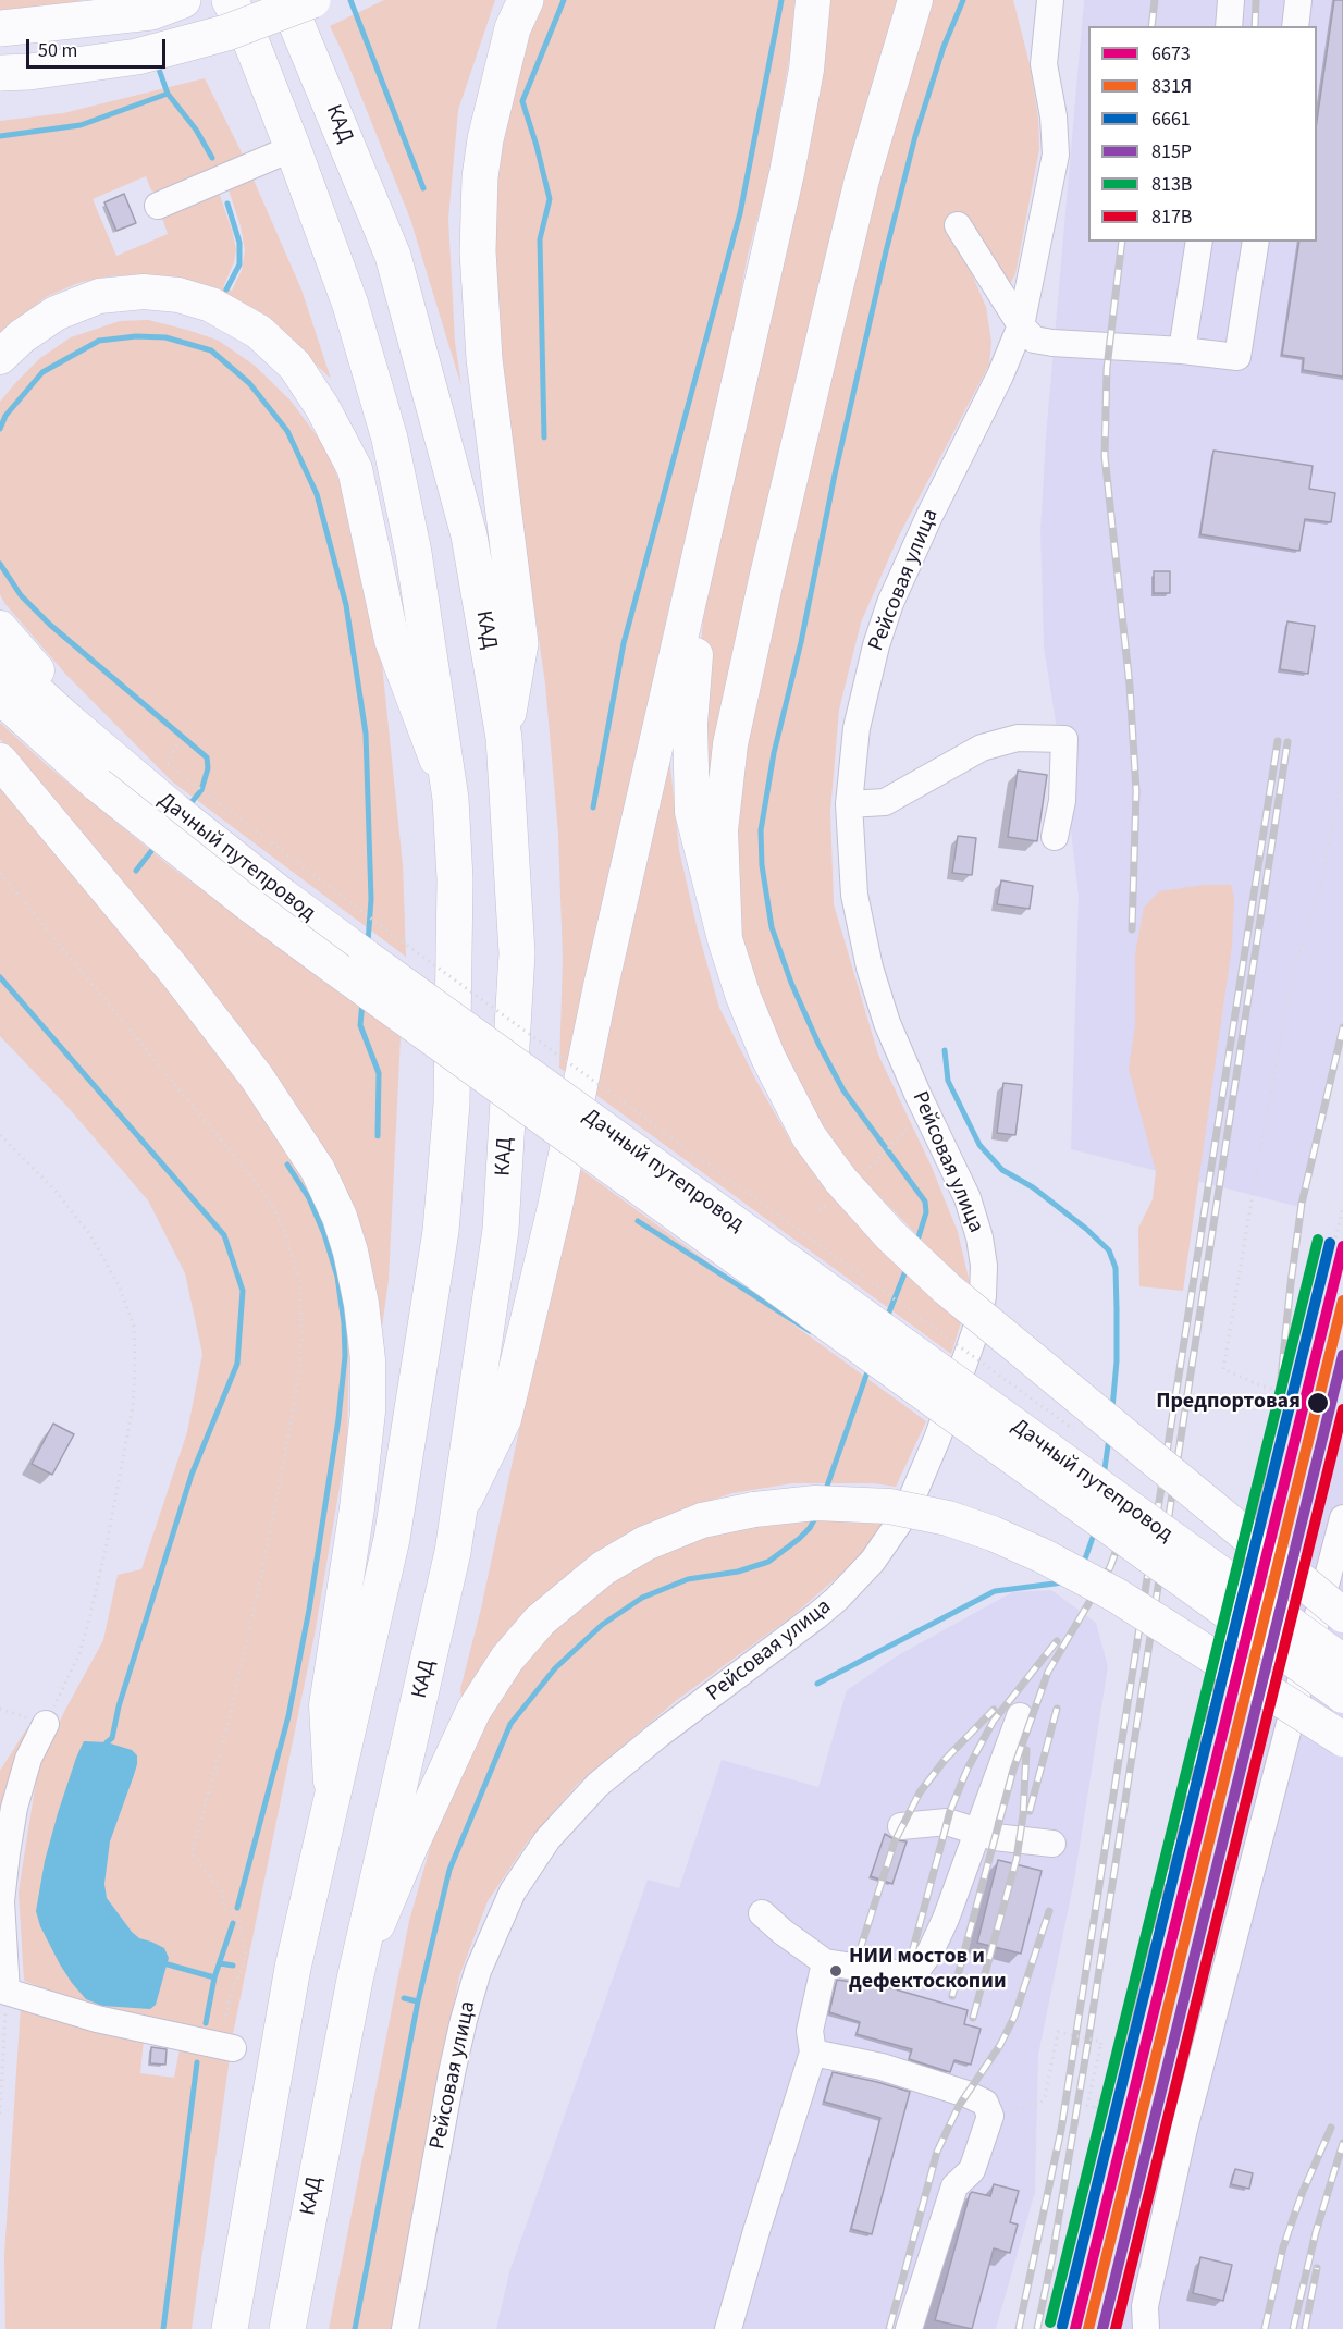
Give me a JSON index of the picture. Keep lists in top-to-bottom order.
{
  "streets": {
    "highway": ["КАД"],
    "main road": ["Дачный путепровод"],
    "street": ["Рейсовая улица"]
  },
  "places": ["Предпортовая", "НИИ мостов и дефектоскопии"],
  "lines": [
    "transit line 813В",
    "transit line 6661",
    "transit line 6673",
    "transit line 831Я",
    "transit line 815Р",
    "transit line 817В"
  ],
  "legend": [
    "6673",
    "831Я",
    "6661",
    "815Р",
    "813В",
    "817В"
  ],
  "scale_bar": "50 m"
}
